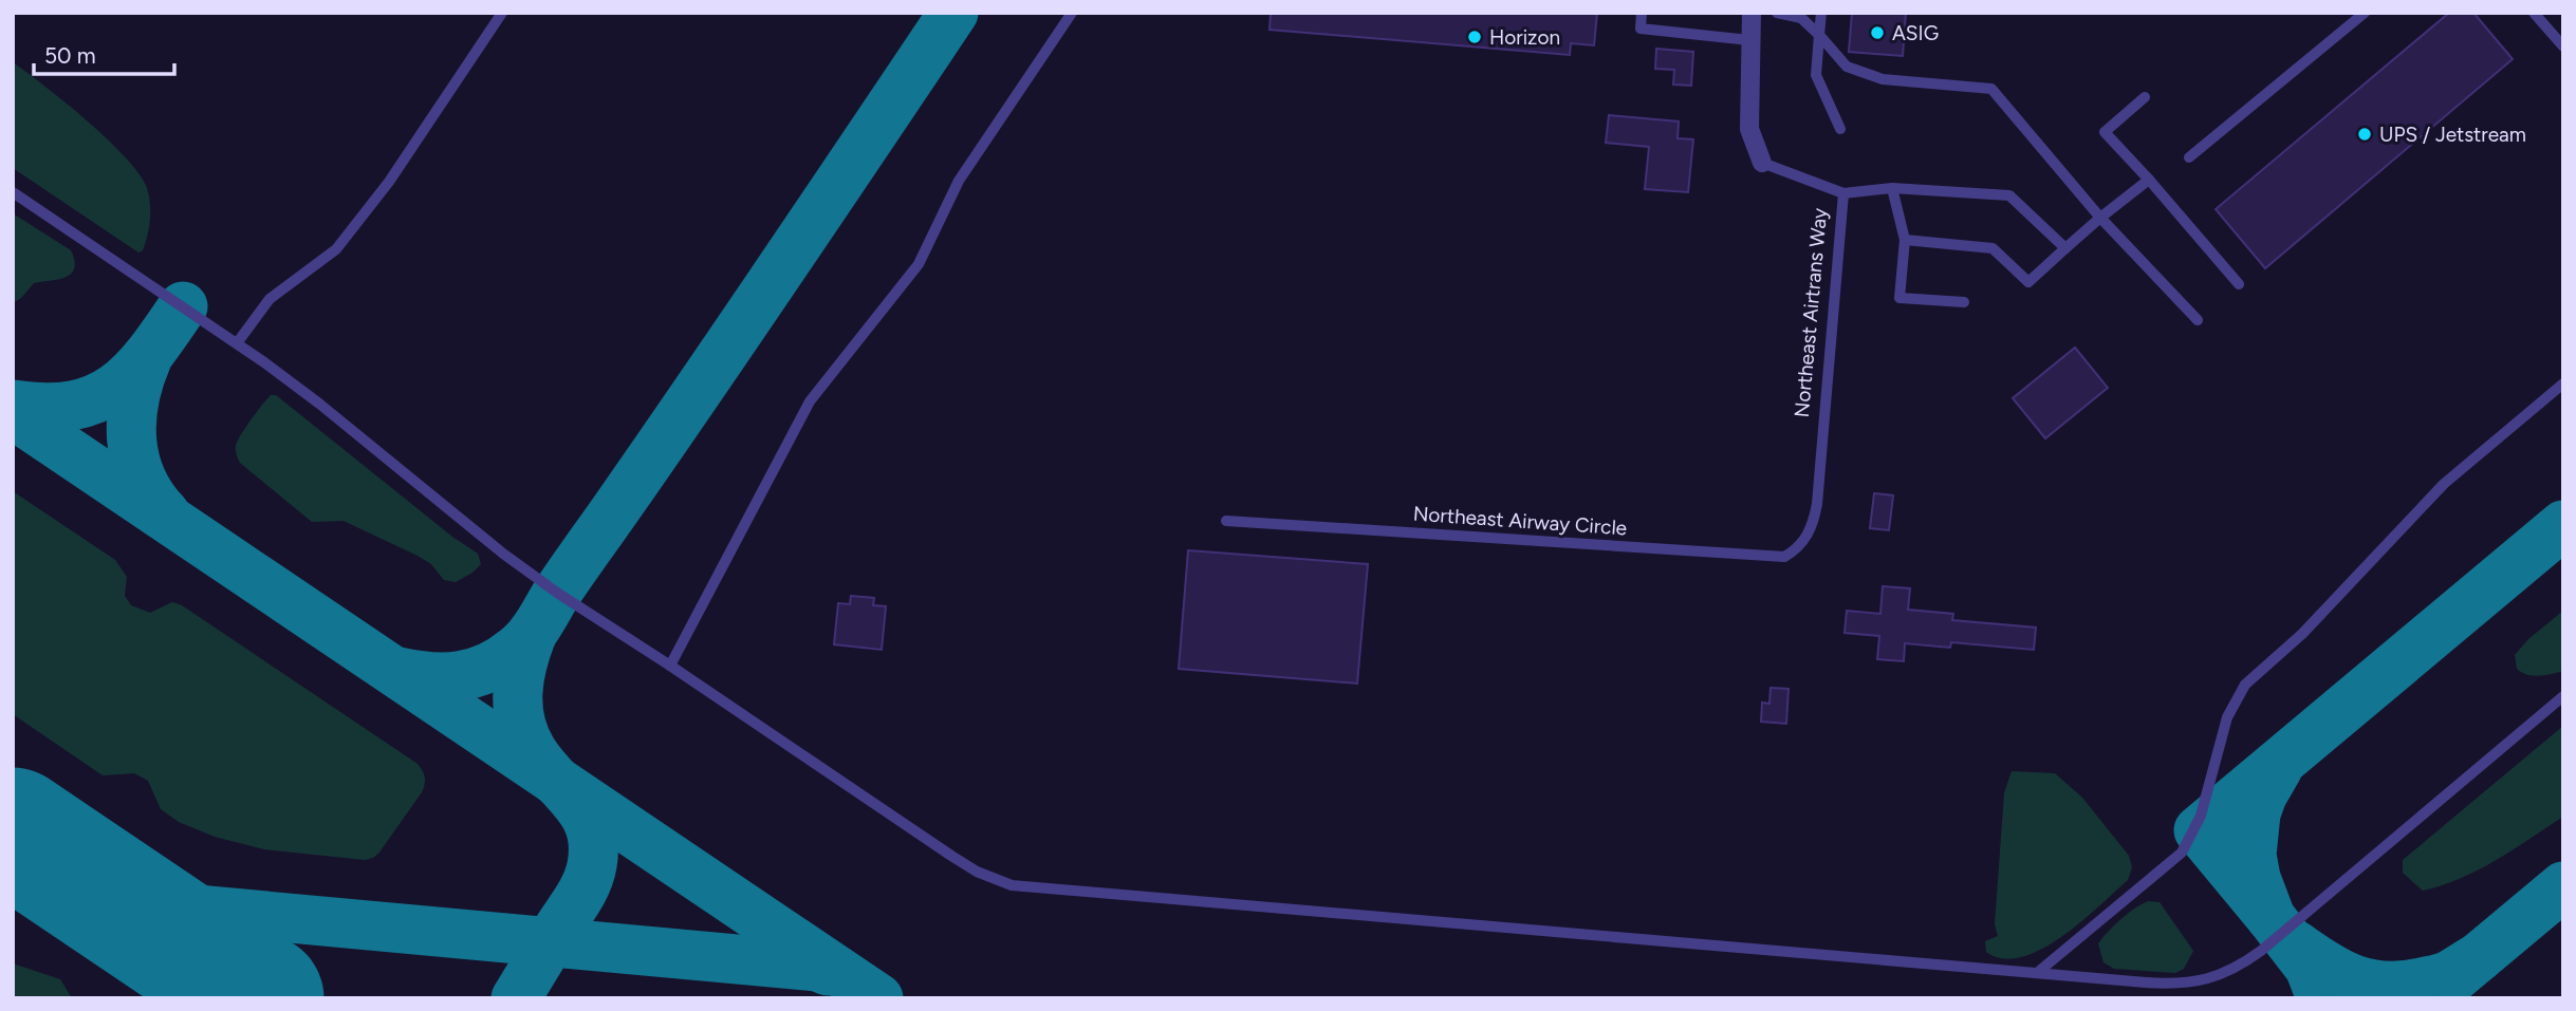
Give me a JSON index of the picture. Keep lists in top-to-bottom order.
{
  "streets": {
    "street": ["Northeast Airtrans Way"],
    "lane": ["Northeast Airway Circle"]
  },
  "crossings": [
    ["Northeast Airtrans Way", "Northeast Airway Circle"]
  ],
  "places": ["ASIG", "Horizon", "UPS / Jetstream"],
  "scale_bar": "50 m"
}
